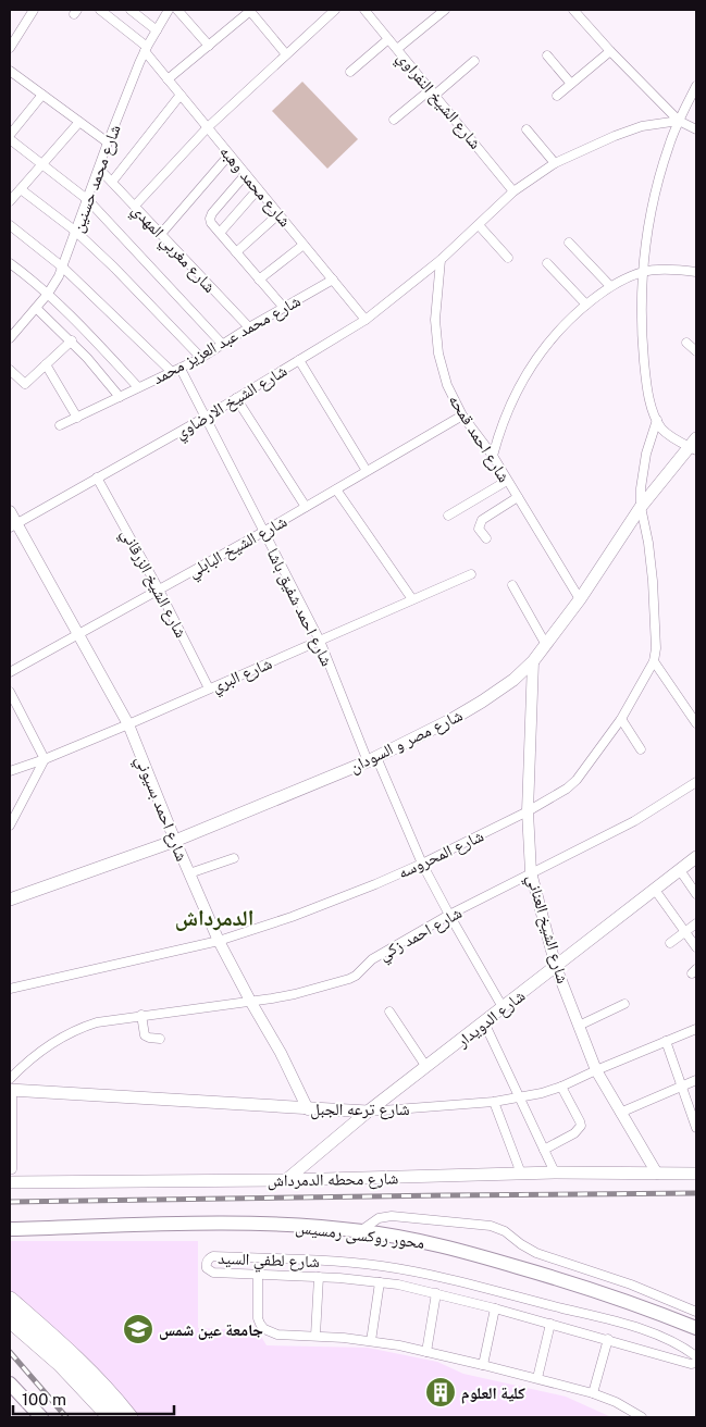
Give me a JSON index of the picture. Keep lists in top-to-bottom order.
{
  "streets": {
    "main road": [
      "شارع مصر و السودان",
      "شارع الدويدار",
      "شارع ترعه الجبل",
      "شارع محطه الدمرداش",
      "محور روكسى رمسيس"
    ],
    "street": [
      "شارع الشيخ النفراوي",
      "شارع محمد حسنين",
      "شارع محمد وهبه",
      "شارع مغربي المهدي",
      "شارع محمد عبد العزيز محمد",
      "شارع الشيخ الارضاوي",
      "شارع احمد قمحه",
      "شارع الشيخ البابلي",
      "شارع الشيخ الزرقاني",
      "شارع احمد شفيق باشا",
      "شارع البري",
      "شارع احمد بسيوني",
      "شارع المحروسه",
      "شارع الشيخ العناني",
      "شارع احمد زكي",
      "شارع لطفي السيد"
    ]
  },
  "crossings": [
    ["شارع الشيخ النفراوي", "شارع الشيخ الارضاوي"],
    ["شارع محمد حسنين", "شارع محمد وهبه"],
    ["شارع محمد حسنين", "شارع مغربي المهدي"],
    ["شارع محمد وهبه", "شارع محمد عبد العزيز محمد"],
    ["شارع محمد وهبه", "شارع الشيخ الارضاوي"],
    ["شارع مغربي المهدي", "شارع محمد عبد العزيز محمد"],
    ["شارع محمد عبد العزيز محمد", "شارع احمد شفيق باشا"],
    ["شارع الشيخ الارضاوي", "شارع احمد قمحه"],
    ["شارع الشيخ الارضاوي", "شارع الشيخ الزرقاني"],
    ["شارع الشيخ الارضاوي", "شارع احمد شفيق باشا"],
    ["شارع الشيخ الارضاوي", "شارع احمد بسيوني"],
    ["شارع احمد قمحه", "شارع الشيخ البابلي"],
    ["شارع احمد قمحه", "شارع مصر و السودان"],
    ["شارع الشيخ البابلي", "شارع الشيخ الزرقاني"],
    ["شارع الشيخ البابلي", "شارع احمد شفيق باشا"],
    ["شارع الشيخ البابلي", "شارع احمد بسيوني"],
    ["شارع الشيخ الزرقاني", "شارع البري"],
    ["شارع احمد شفيق باشا", "شارع البري"],
    ["شارع احمد شفيق باشا", "شارع مصر و السودان"],
    ["شارع احمد شفيق باشا", "شارع المحروسه"],
    ["شارع احمد شفيق باشا", "شارع احمد زكي"],
    ["شارع احمد شفيق باشا", "شارع الدويدار"],
    ["شارع البري", "شارع احمد بسيوني"],
    ["شارع مصر و السودان", "شارع احمد بسيوني"],
    ["شارع مصر و السودان", "شارع المحروسه"],
    ["شارع مصر و السودان", "شارع الشيخ العناني"],
    ["شارع احمد بسيوني", "شارع المحروسه"],
    ["شارع احمد بسيوني", "شارع احمد زكي"],
    ["شارع احمد بسيوني", "شارع ترعه الجبل"],
    ["شارع المحروسه", "شارع الشيخ العناني"],
    ["شارع الشيخ العناني", "شارع احمد زكي"],
    ["شارع الشيخ العناني", "شارع الدويدار"],
    ["شارع الشيخ العناني", "شارع ترعه الجبل"],
    ["شارع الشيخ العناني", "شارع محطه الدمرداش"],
    ["شارع احمد زكي", "شارع ترعه الجبل"],
    ["شارع الدويدار", "شارع ترعه الجبل"],
    ["شارع الدويدار", "شارع محطه الدمرداش"]
  ],
  "districts": ["الدمرداش"],
  "places": {
    "school or university": ["جامعة عين شمس"],
    "building": ["كلية العلوم"]
  },
  "scale_bar": "100 m"
}
